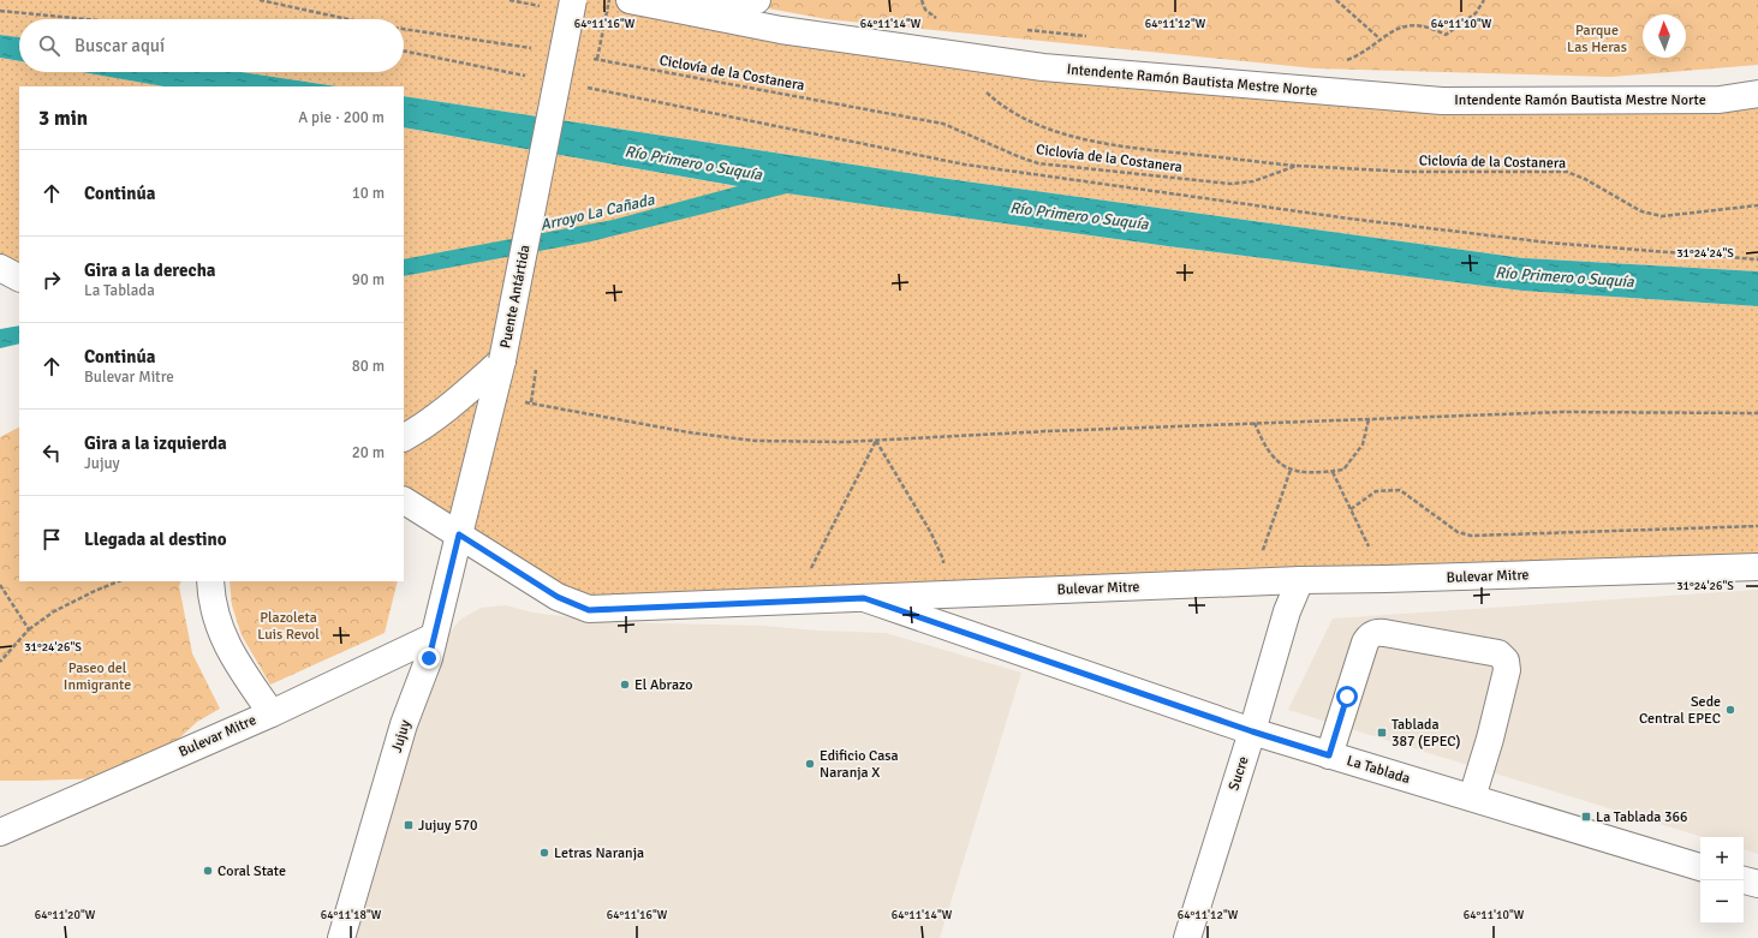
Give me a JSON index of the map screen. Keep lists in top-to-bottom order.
{
  "streets": {
    "main road": [
      "Intendente Ramón Bautista Mestre Norte",
      "Puente Antártida",
      "Bulevar Mitre",
      "Jujuy",
      "La Tablada",
      "Sucre"
    ],
    "path": ["Ciclovía de la Costanera"]
  },
  "crossings": [
    ["Puente Antártida", "Bulevar Mitre"],
    ["Puente Antártida", "Jujuy"],
    ["Bulevar Mitre", "Jujuy"],
    ["Bulevar Mitre", "La Tablada"],
    ["Bulevar Mitre", "Sucre"],
    ["La Tablada", "Sucre"]
  ],
  "water": ["Río Primero o Suquía", "Arroyo La Cañada"],
  "parks": ["Parque Las Heras", "Plazoleta Luis Revol", "Paseo del Inmigrante"],
  "places": {
    "other": [
      "El Abrazo",
      "Sede Central EPEC",
      "Edificio Casa Naranja X",
      "Letras Naranja",
      "Coral State"
    ],
    "transit": ["Tablada 387 (EPEC)", "La Tablada 366", "Jujuy 570"]
  },
  "north": "top",
  "page": {
    "search": "Buscar aquí",
    "heading": ["3 min", "A pie · 200 m"],
    "list": [
      ["Continúa", "10 m"],
      ["Gira a la derecha", "La Tablada", "90 m"],
      ["Continúa", "Bulevar Mitre", "80 m"],
      ["Gira a la izquierda", "Jujuy", "20 m"],
      "Llegada al destino"
    ],
    "map_buttons": ["+", "−"]
  },
  "coordinates": [
    "64°11'16\"W",
    "64°11'14\"W",
    "64°11'12\"W",
    "64°11'10\"W",
    "31°24'24\"S",
    "31°24'26\"S",
    "64°11'20\"W",
    "64°11'18\"W"
  ]
}
